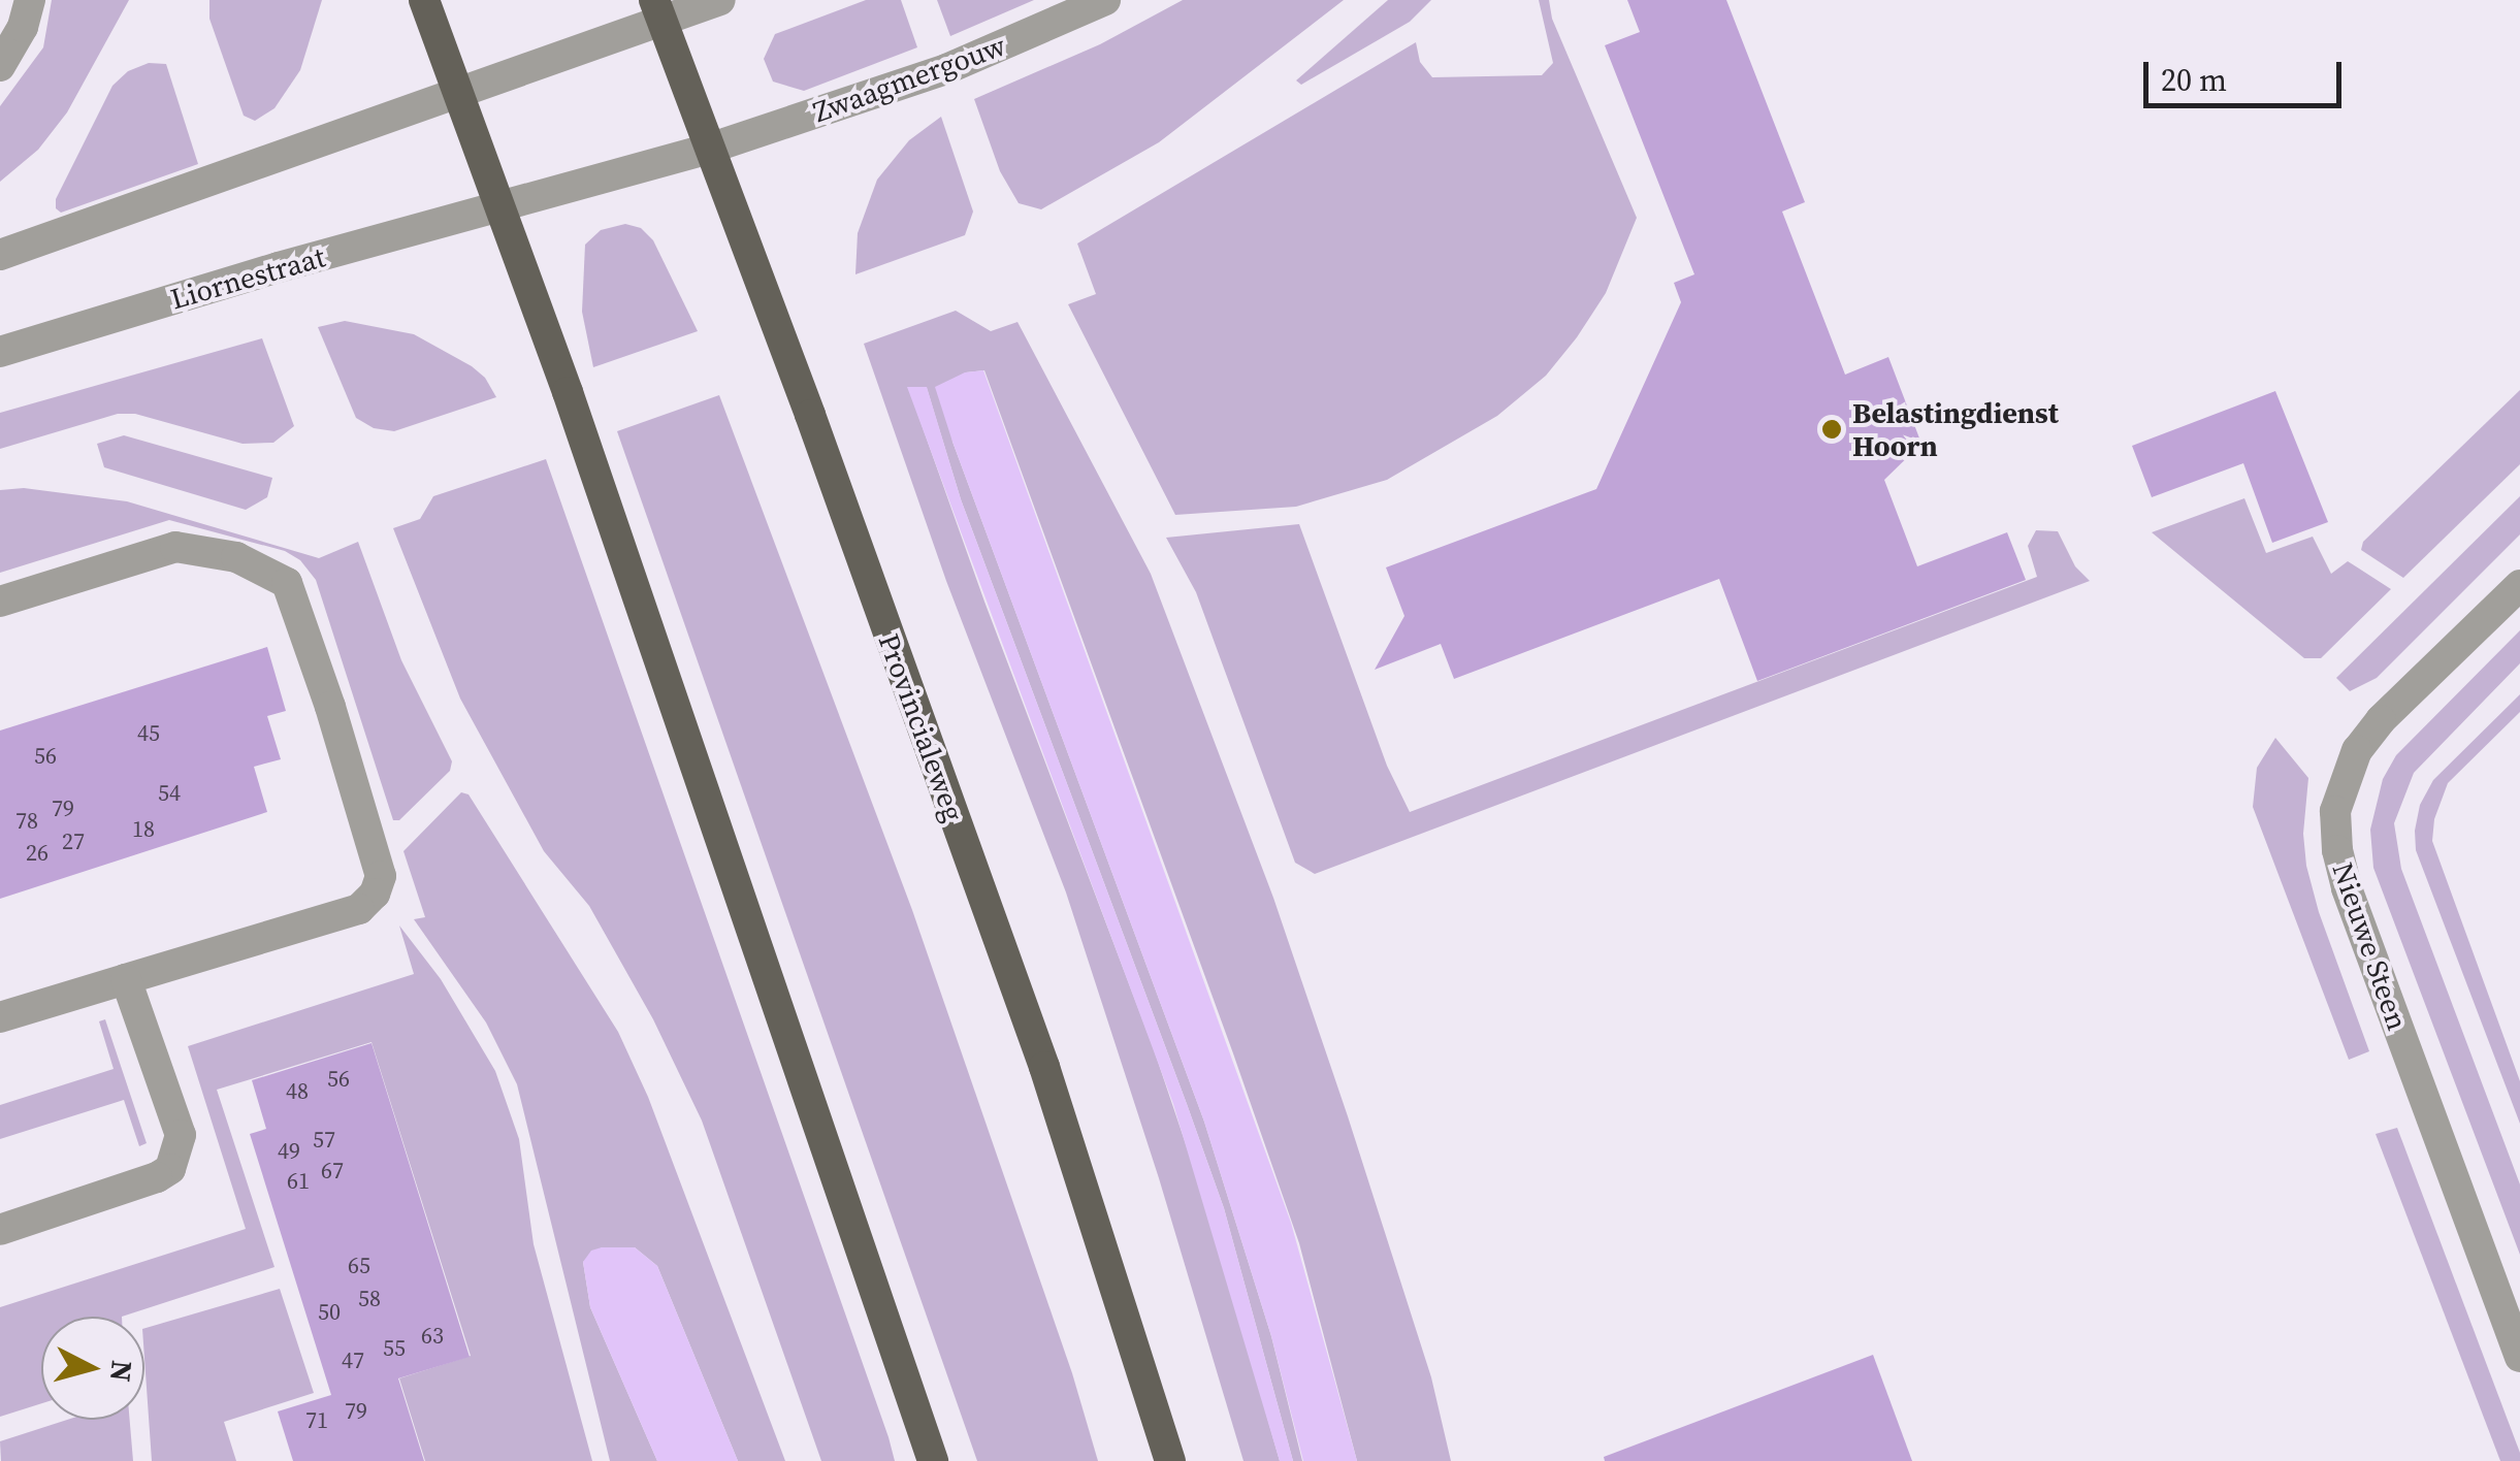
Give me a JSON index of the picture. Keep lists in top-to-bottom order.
{
  "streets": {
    "main road": ["Provincialeweg"],
    "street": ["Zwaagmergouw", "Liornestraat", "Nieuwe Steen"]
  },
  "crossings": [
    ["Zwaagmergouw", "Liornestraat"],
    ["Zwaagmergouw", "Provincialeweg"]
  ],
  "places": ["Belastingdienst Hoorn"],
  "house_numbers": [
    "45",
    "56",
    "54",
    "79",
    "78",
    "18",
    "27",
    "26",
    "56",
    "48",
    "57",
    "49",
    "67",
    "61",
    "65",
    "58",
    "50",
    "63",
    "55",
    "47",
    "79",
    "71"
  ],
  "scale_bar": "20 m",
  "north": "right"
}
